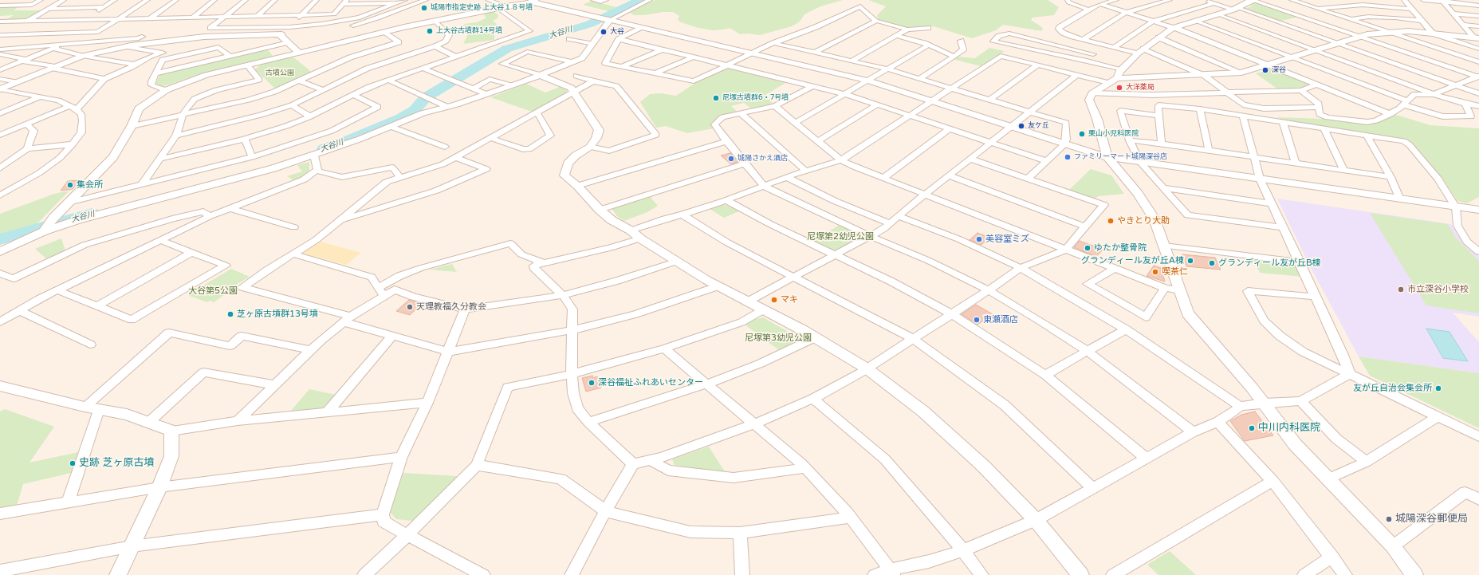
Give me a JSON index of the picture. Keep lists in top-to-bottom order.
{
  "water": ["大谷川"],
  "parks": [
    "古墳公園",
    "尼塚第2幼児公園",
    "大谷第5公園",
    "尼塚第3幼児公園"
  ],
  "places": [
    "城陽市指定史跡 上大谷１８号墳",
    "上大谷古墳群14号墳",
    "大谷",
    "深谷",
    "大洋薬局",
    "尼塚古墳群6・7号墳",
    "友ケ丘",
    "栗山小児科医院",
    "ファミリーマート城陽深谷店",
    "城陽さかえ酒店",
    "集会所",
    "やきとり大助",
    "美容室ミズ",
    "ゆたか整骨院",
    "グランディール友が丘A棟",
    "グランディール友が丘B棟",
    "喫茶仁",
    "市立深谷小学校",
    "マキ",
    "天理教福久分教会",
    "芝ヶ原古墳群13号墳",
    "東瀬酒店",
    "深谷福祉ふれあいセンター",
    "友が丘自治会集会所",
    "中川内科医院",
    "史跡 芝ヶ原古墳",
    "城陽深谷郵便局"
  ]
}
